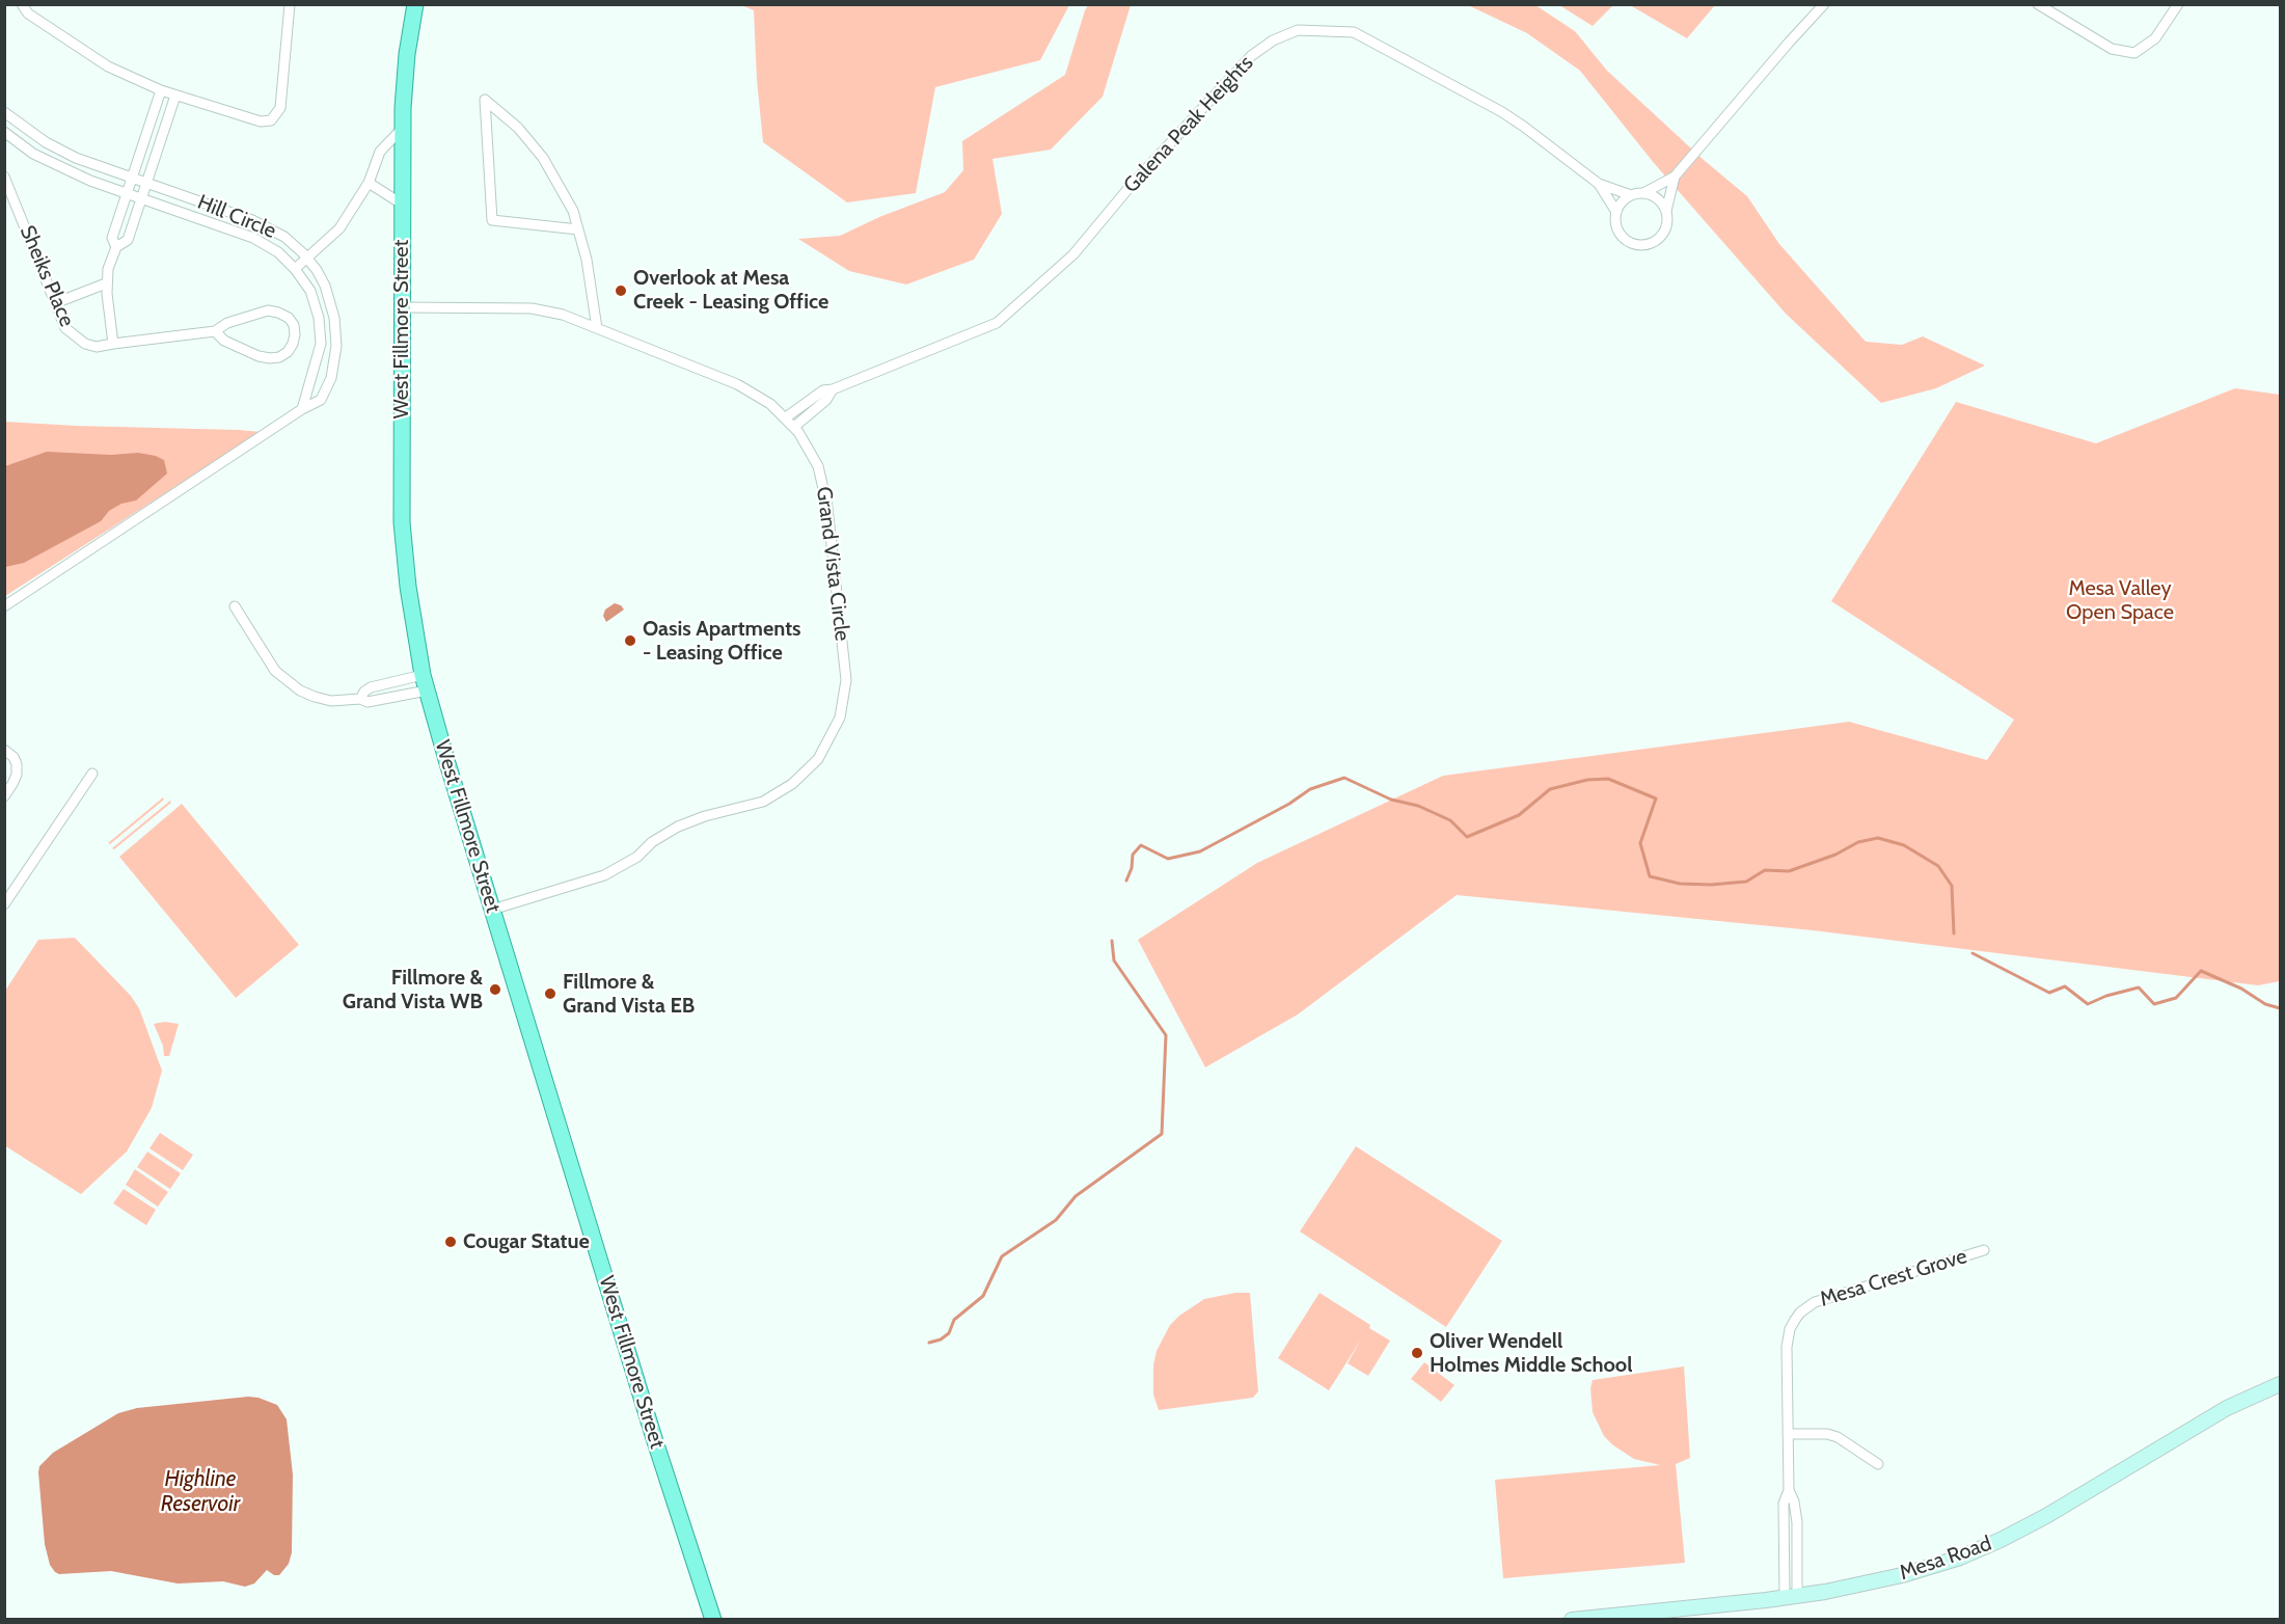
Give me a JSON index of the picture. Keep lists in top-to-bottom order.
{
  "streets": {
    "main road": ["West Fillmore Street", "Mesa Road"],
    "street": [
      "Galena Peak Heights",
      "Hill Circle",
      "Sheiks Place",
      "Grand Vista Circle",
      "Mesa Crest Grove"
    ]
  },
  "crossings": [
    ["Galena Peak Heights", "Grand Vista Circle"],
    ["West Fillmore Street", "Grand Vista Circle"],
    ["Mesa Crest Grove", "Mesa Road"]
  ],
  "water": ["Highline Reservoir"],
  "parks": ["Mesa Valley Open Space"],
  "places": [
    "Overlook at Mesa Creek - Leasing Office",
    "Oasis Apartments - Leasing Office",
    "Fillmore & Grand Vista WB",
    "Fillmore & Grand Vista EB",
    "Cougar Statue",
    "Oliver Wendell Holmes Middle School"
  ]
}
